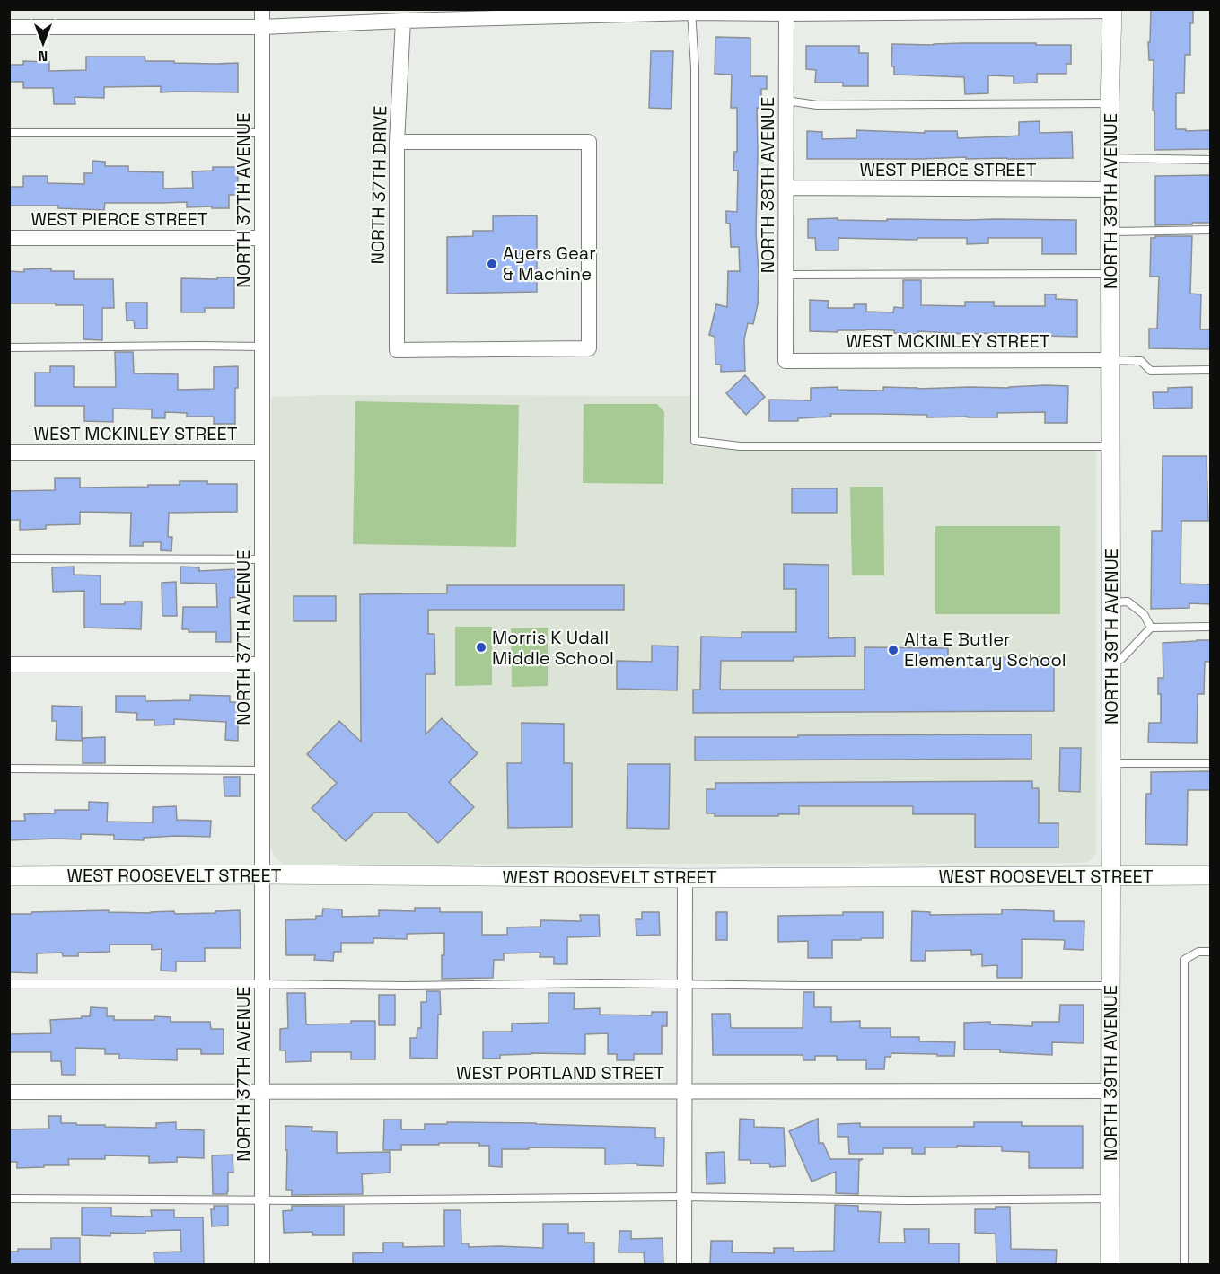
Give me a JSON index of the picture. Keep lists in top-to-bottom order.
{
  "streets": {
    "street": [
      "WEST PIERCE STREET",
      "NORTH 37TH DRIVE",
      "NORTH 38TH AVENUE",
      "NORTH 37TH AVENUE",
      "NORTH 39TH AVENUE",
      "WEST MCKINLEY STREET",
      "WEST ROOSEVELT STREET",
      "WEST PORTLAND STREET"
    ]
  },
  "crossings": [
    ["WEST PIERCE STREET", "NORTH 38TH AVENUE"],
    ["WEST PIERCE STREET", "NORTH 37TH AVENUE"],
    ["WEST PIERCE STREET", "NORTH 39TH AVENUE"],
    ["NORTH 38TH AVENUE", "WEST MCKINLEY STREET"],
    ["NORTH 37TH AVENUE", "WEST MCKINLEY STREET"],
    ["NORTH 37TH AVENUE", "WEST ROOSEVELT STREET"],
    ["NORTH 37TH AVENUE", "WEST PORTLAND STREET"],
    ["NORTH 39TH AVENUE", "WEST MCKINLEY STREET"],
    ["NORTH 39TH AVENUE", "WEST ROOSEVELT STREET"],
    ["NORTH 39TH AVENUE", "WEST PORTLAND STREET"]
  ],
  "places": ["Ayers Gear & Machine", "Morris K Udall Middle School", "Alta E Butler Elementary School"],
  "north": "bottom"
}
